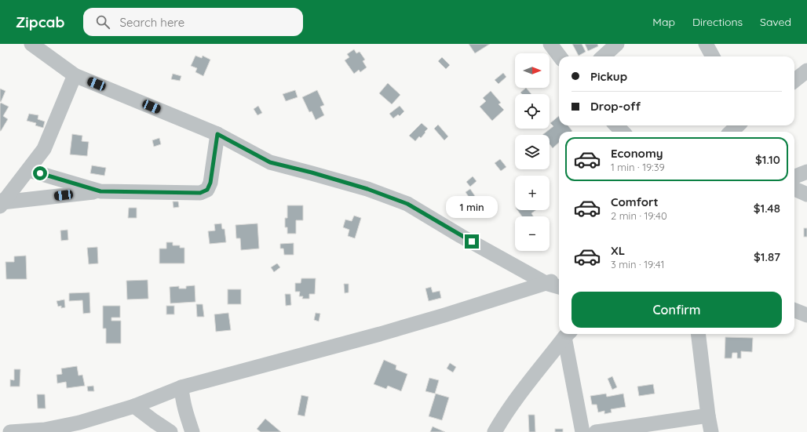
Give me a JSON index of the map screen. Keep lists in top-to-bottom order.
{
  "north": "right",
  "page": {
    "header": "Zipcab",
    "search": "Search here",
    "nav": ["Map", "Directions", "Saved"],
    "map_buttons": ["+", "−"],
    "banner": ["Pickup", "Drop-off"],
    "list": [
      {
        "name": "Economy",
        "note": "1 min · 19:39",
        "value": "$1.10"
      },
      {
        "name": "Comfort",
        "note": "2 min · 19:40",
        "value": "$1.48"
      },
      {
        "name": "XL",
        "note": "3 min · 19:41",
        "value": "$1.87"
      }
    ],
    "bubble": "1 min",
    "buttons": "Confirm"
  }
}
